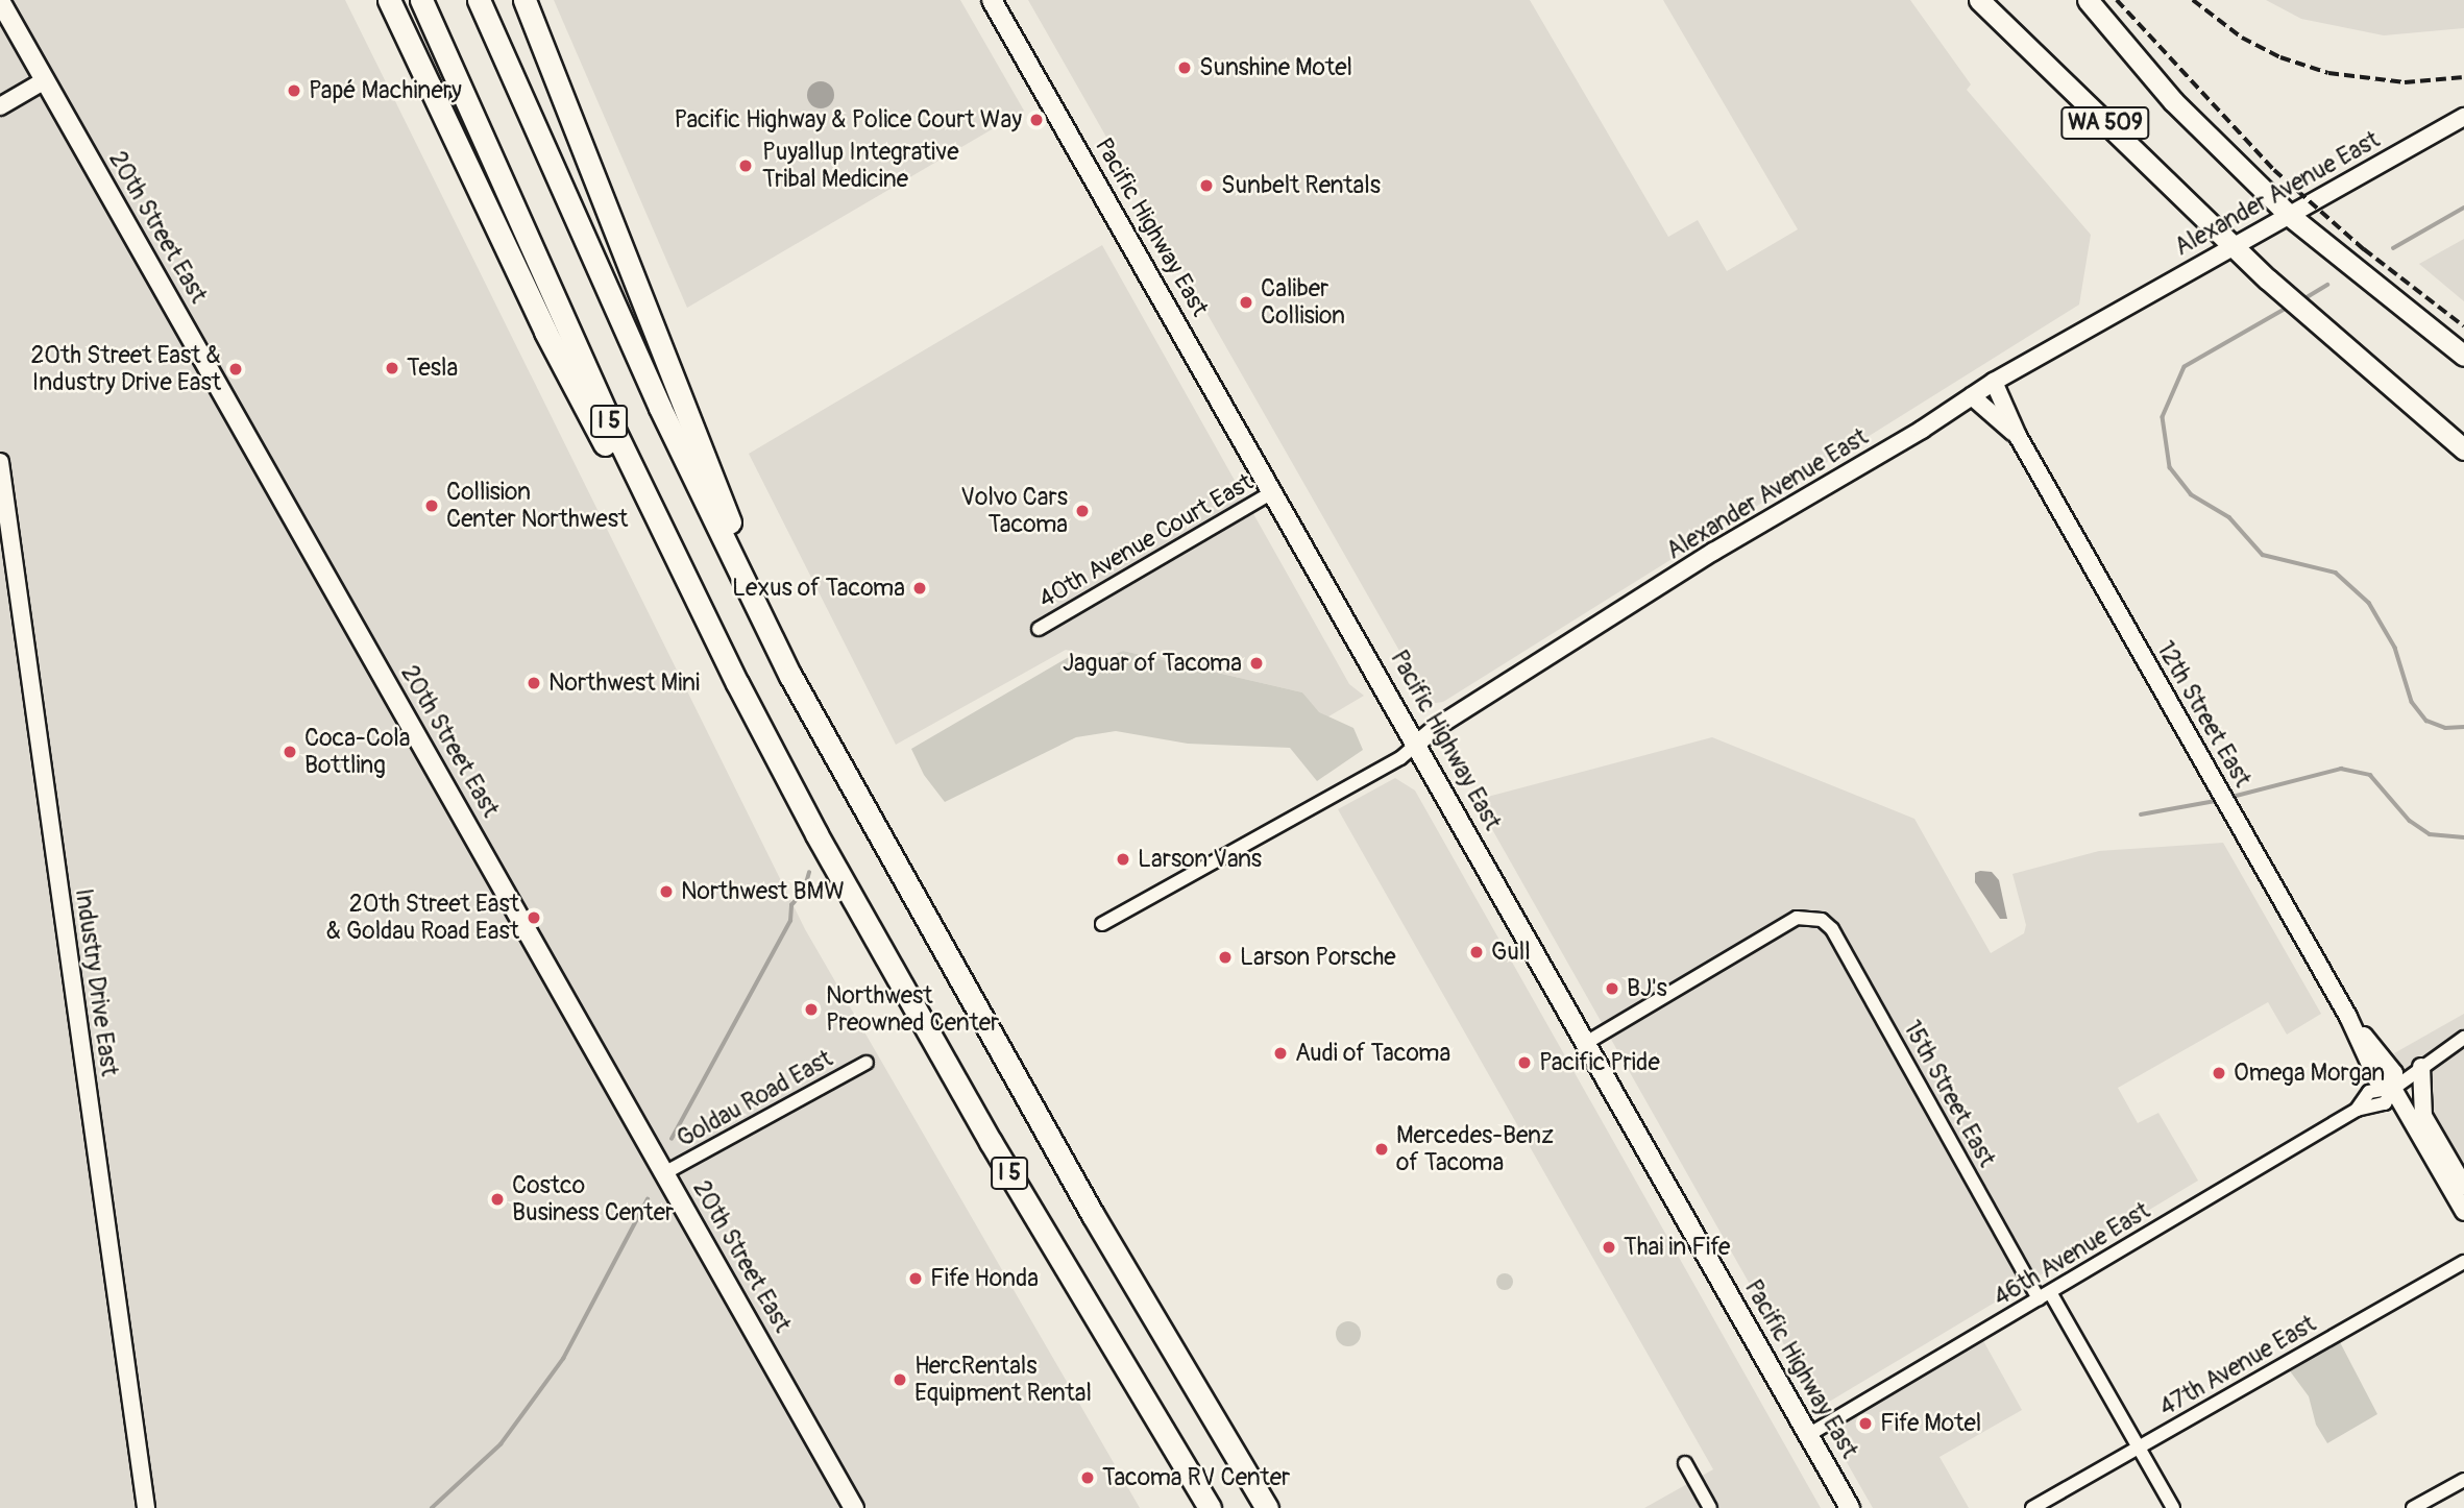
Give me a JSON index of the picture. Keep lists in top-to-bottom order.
{
  "streets": {
    "highway": ["WA 509", "I 5"],
    "main road": ["20th Street East", "Pacific Highway East"],
    "street": [
      "Alexander Avenue East",
      "40th Avenue Court East",
      "12th Street East",
      "Industry Drive East",
      "15th Street East",
      "Goldau Road East",
      "46th Avenue East",
      "47th Avenue East"
    ]
  },
  "crossings": [
    ["WA 509", "Alexander Avenue East"],
    ["Alexander Avenue East", "Pacific Highway East"],
    ["Alexander Avenue East", "12th Street East"],
    ["20th Street East", "Goldau Road East"],
    ["Pacific Highway East", "40th Avenue Court East"],
    ["Pacific Highway East", "15th Street East"],
    ["Pacific Highway East", "46th Avenue East"],
    ["12th Street East", "46th Avenue East"],
    ["15th Street East", "46th Avenue East"],
    ["15th Street East", "47th Avenue East"]
  ],
  "places": [
    "Sunshine Motel",
    "Papé Machinery",
    "Pacific Highway & Police Court Way",
    "Puyallup Integrative Tribal Medicine",
    "Sunbelt Rentals",
    "Caliber Collision",
    "Tesla",
    "20th Street East & Industry Drive East",
    "Collision Center Northwest",
    "Volvo Cars Tacoma",
    "Lexus of Tacoma",
    "Jaguar of Tacoma",
    "Northwest Mini",
    "Coca-Cola Bottling",
    "Larson Vans",
    "Northwest BMW",
    "20th Street East & Goldau Road East",
    "Gull",
    "Larson Porsche",
    "BJ's",
    "Northwest Preowned Center",
    "Audi of Tacoma",
    "Pacific Pride",
    "Omega Morgan",
    "Mercedes-Benz of Tacoma",
    "Costco Business Center",
    "Thai in Fife",
    "Fife Honda",
    "HercRentals Equipment Rental",
    "Fife Motel",
    "Tacoma RV Center"
  ]
}
